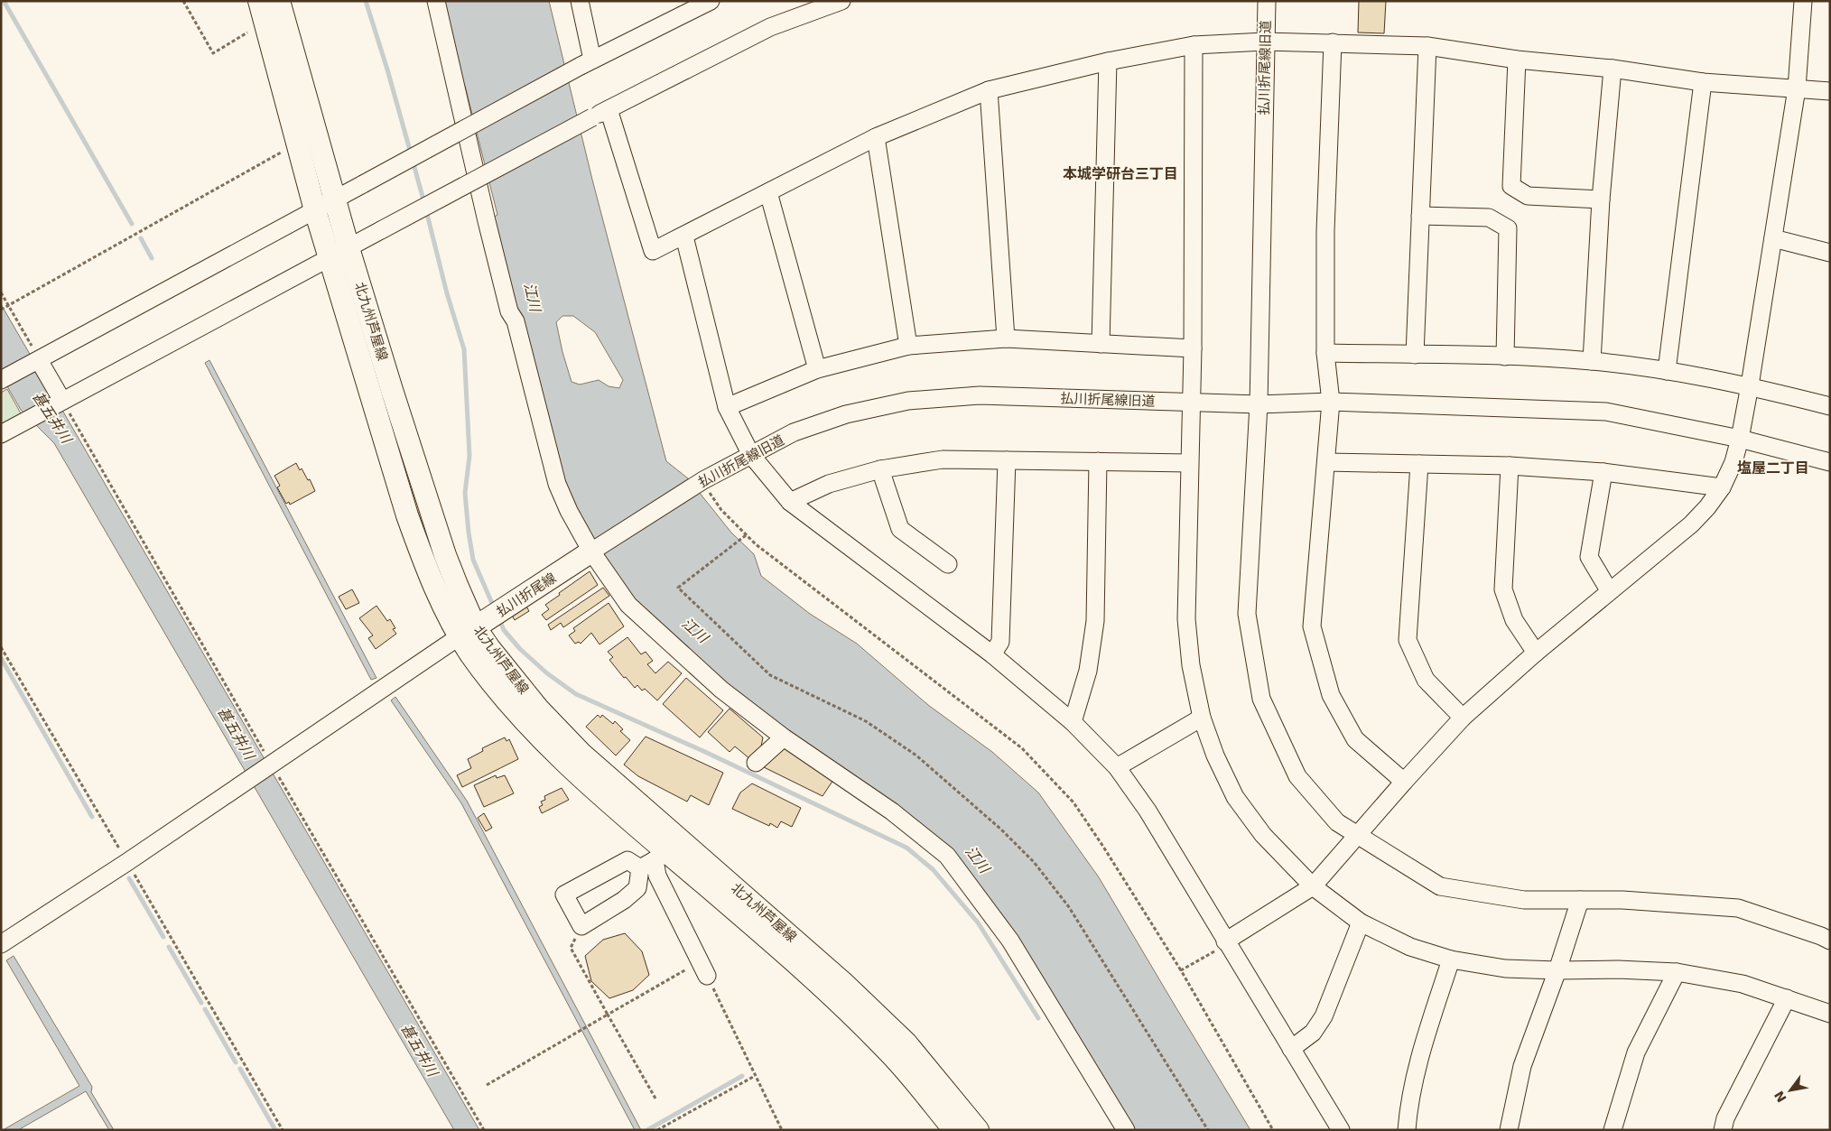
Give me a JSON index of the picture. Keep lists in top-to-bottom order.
{
  "streets": {
    "main road": ["北九州芦屋線", "払川折尾線"],
    "street": ["払川折尾線旧道"]
  },
  "crossings": [
    ["払川折尾線旧道", "払川折尾線"],
    ["北九州芦屋線", "払川折尾線"]
  ],
  "districts": ["本城学研台三丁目", "塩屋二丁目"],
  "water": ["江川", "甚五井川"],
  "north": "bottom left"
}
